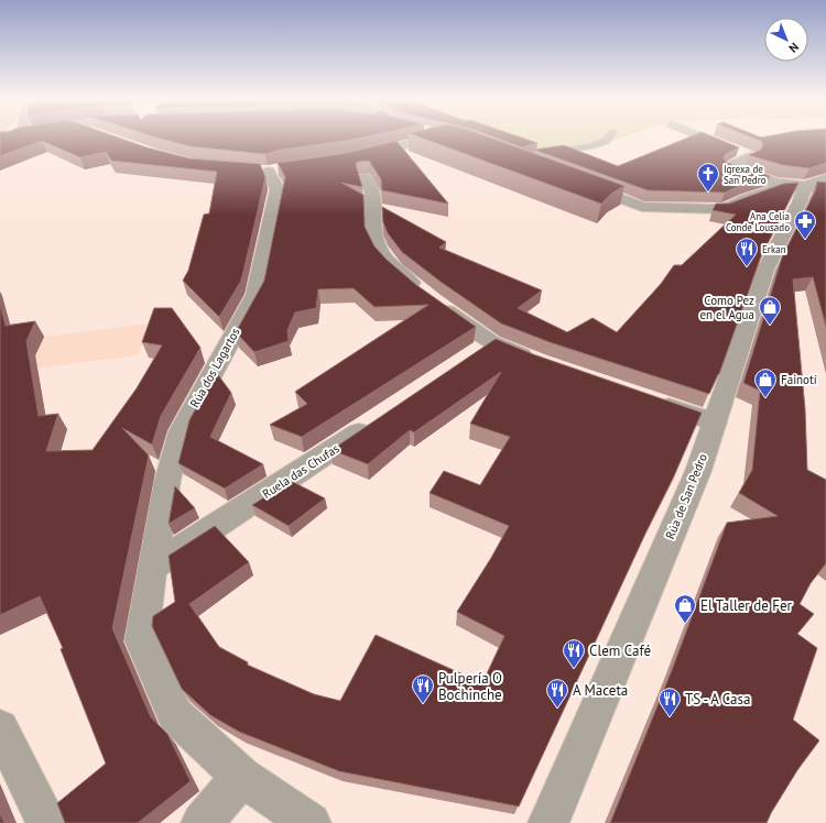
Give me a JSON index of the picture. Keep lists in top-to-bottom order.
{
  "streets": {
    "street": ["Rúa dos Lagartos", "Ruela das Chufas", "Rúa de San Pedro"]
  },
  "crossings": [
    ["Rúa dos Lagartos", "Ruela das Chufas"]
  ],
  "places": {
    "church": ["Igrexa de San Pedro"],
    "pharmacy": ["Ana Celia Conde Lousado"],
    "restaurant": [
      "Erkan",
      "Clem Café",
      "Pulpería O Bochinche",
      "A Maceta",
      "TS - A Casa"
    ],
    "shop": ["Como Pez en el Agua", "Fainotí", "El Taller de Fer"]
  },
  "north": "bottom right"
}
